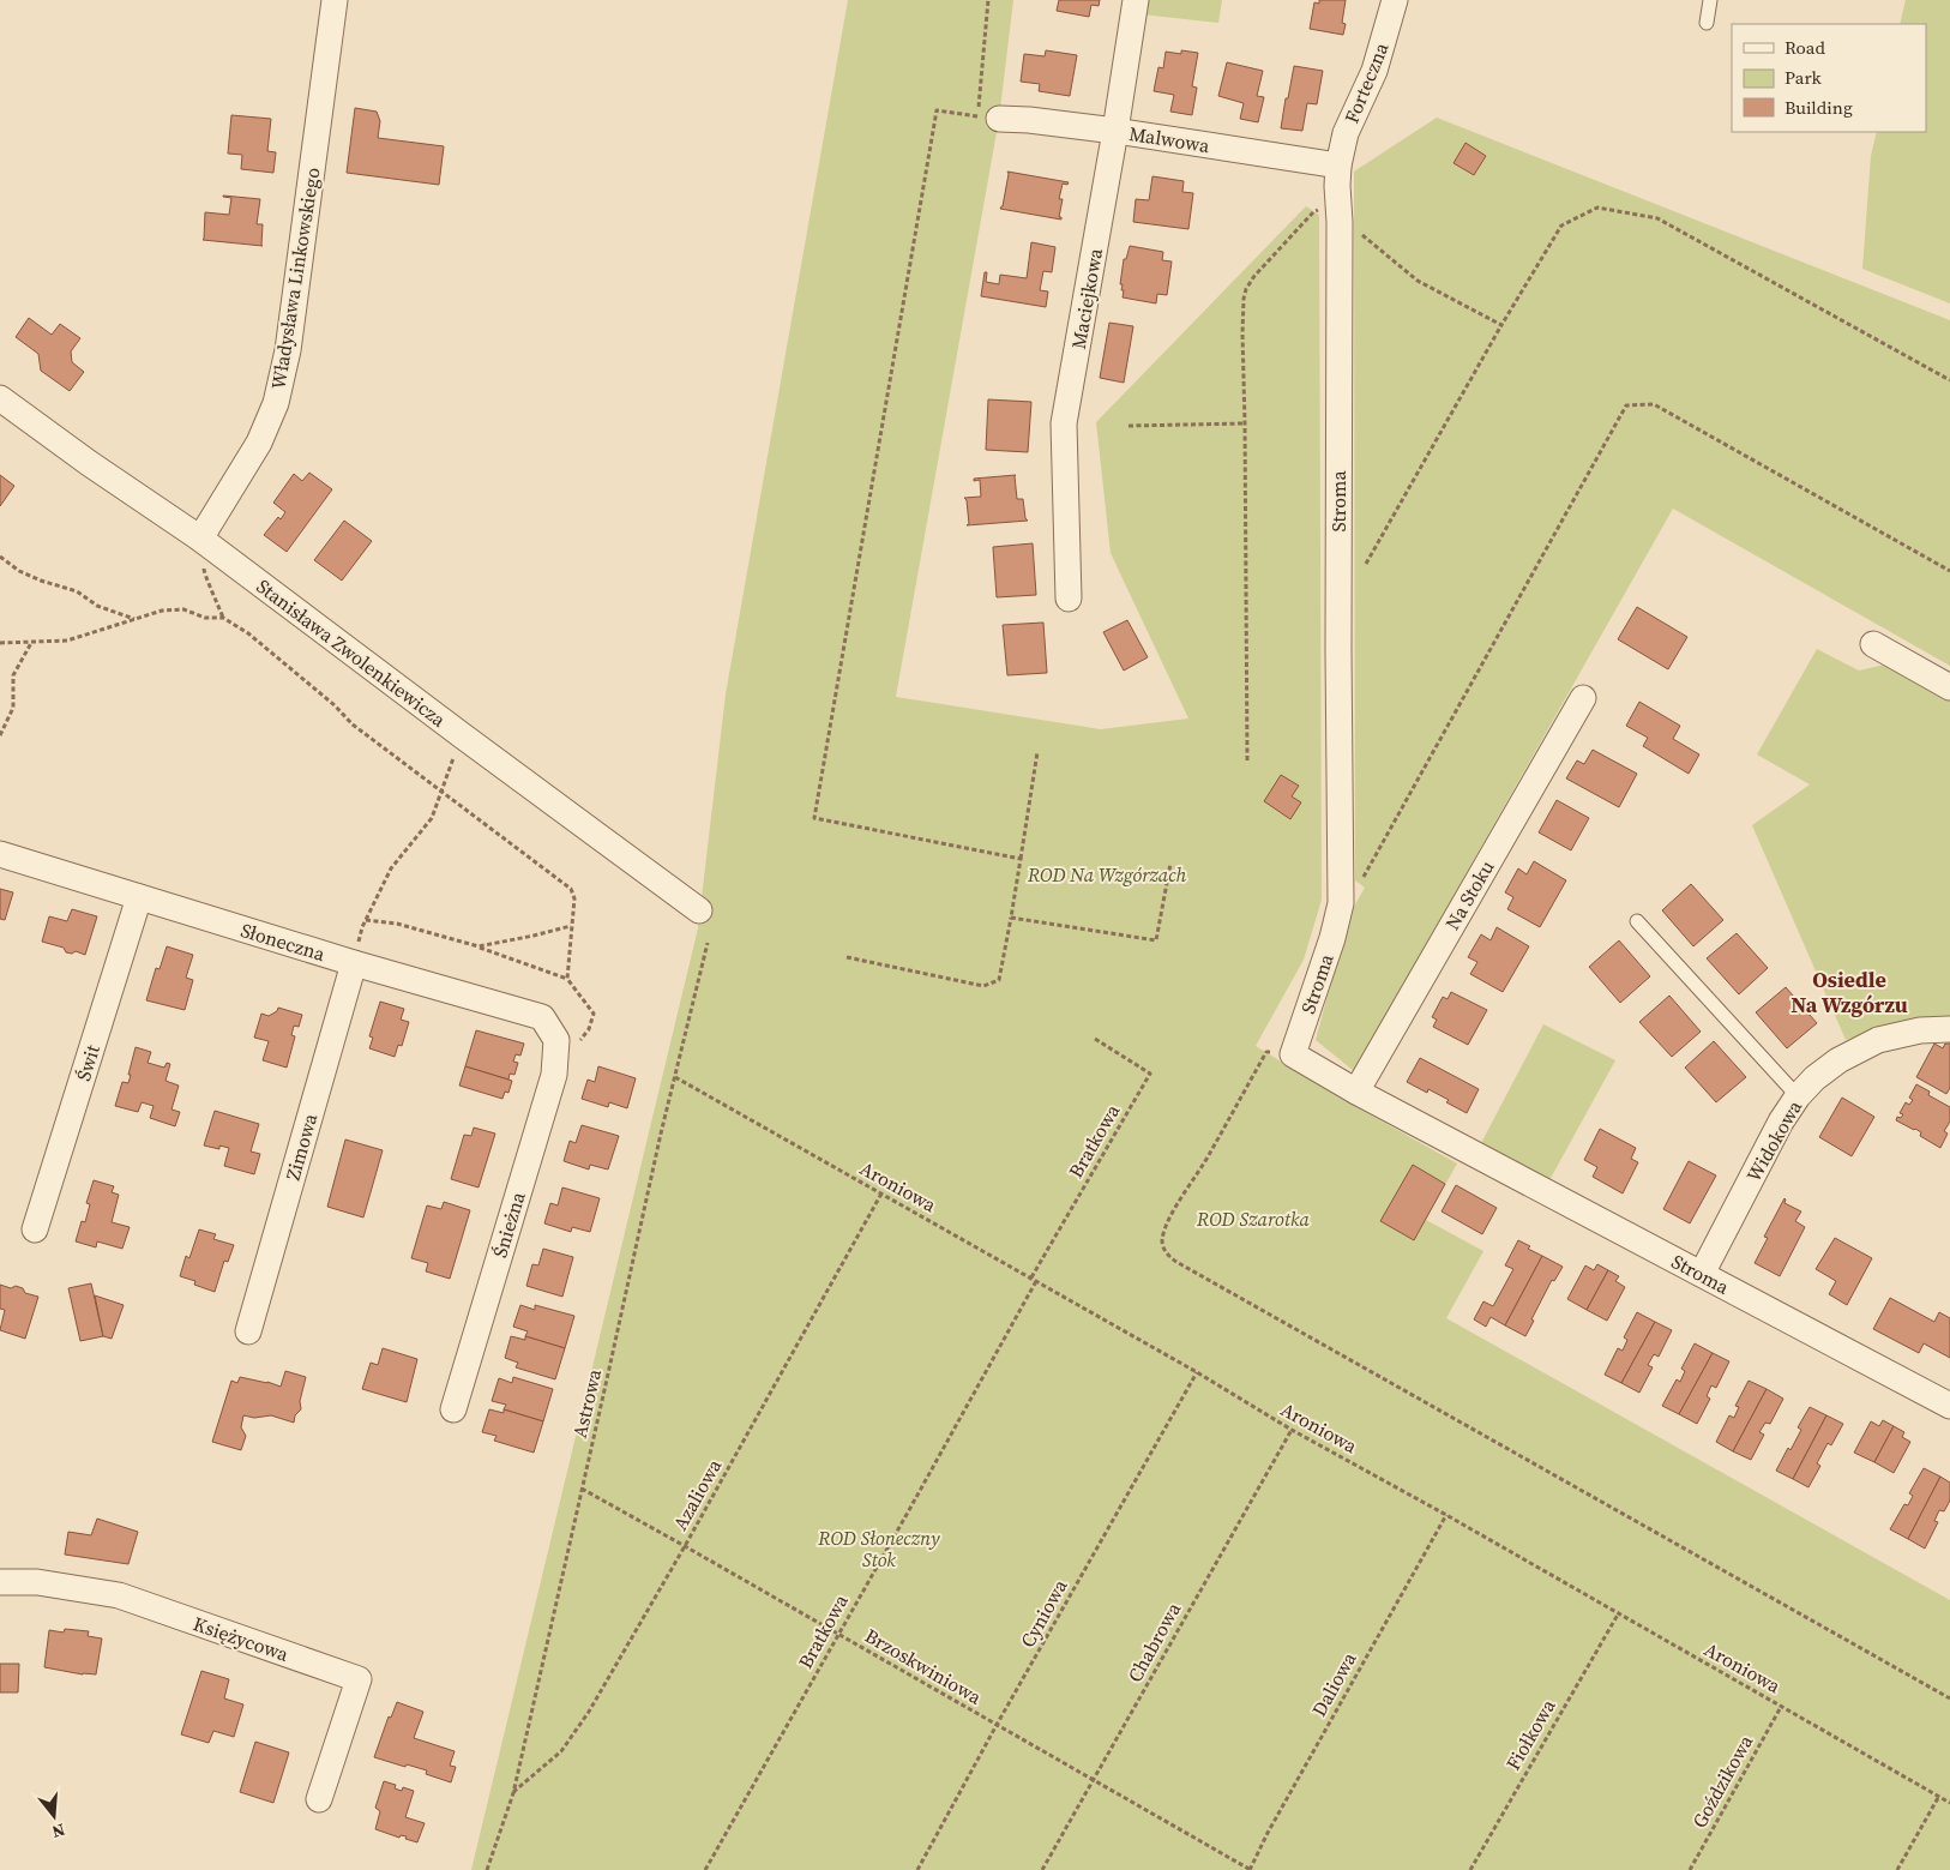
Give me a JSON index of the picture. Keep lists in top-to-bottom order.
{
  "streets": {
    "street": [
      "Forteczna",
      "Malwowa",
      "Władysława Linkowskiego",
      "Maciejkowa",
      "Stroma",
      "Stanisława Zwolenkiewicza",
      "Na Stoku",
      "Słoneczna",
      "Świt",
      "Widokowa",
      "Zimowa",
      "Śnieżna",
      "Księżycowa"
    ],
    "path": [
      "Bratkowa",
      "Aroniowa",
      "Astrowa",
      "Azaliowa",
      "Cyniowa",
      "Chabrowa",
      "Brzoskwiniowa",
      "Daliowa",
      "Fiołkowa",
      "Goździkowa"
    ]
  },
  "crossings": [
    ["Forteczna", "Malwowa"],
    ["Forteczna", "Stroma"],
    ["Malwowa", "Maciejkowa"],
    ["Malwowa", "Stroma"],
    ["Władysława Linkowskiego", "Stanisława Zwolenkiewicza"],
    ["Stroma", "Na Stoku"],
    ["Stroma", "Widokowa"],
    ["Słoneczna", "Świt"],
    ["Słoneczna", "Zimowa"],
    ["Słoneczna", "Śnieżna"],
    ["Bratkowa", "Aroniowa"],
    ["Bratkowa", "Brzoskwiniowa"],
    ["Aroniowa", "Astrowa"],
    ["Aroniowa", "Azaliowa"],
    ["Aroniowa", "Cyniowa"],
    ["Aroniowa", "Chabrowa"],
    ["Aroniowa", "Daliowa"],
    ["Aroniowa", "Fiołkowa"],
    ["Aroniowa", "Goździkowa"],
    ["Astrowa", "Azaliowa"],
    ["Astrowa", "Brzoskwiniowa"],
    ["Azaliowa", "Brzoskwiniowa"],
    ["Cyniowa", "Brzoskwiniowa"],
    ["Chabrowa", "Brzoskwiniowa"],
    ["Brzoskwiniowa", "Daliowa"]
  ],
  "districts": ["Osiedle Na Wzgórzu"],
  "parks": ["ROD Na Wzgórzach", "ROD Szarotka", "ROD Słoneczny Stok"],
  "legend": ["Road", "Park", "Building"],
  "north": "bottom"
}
